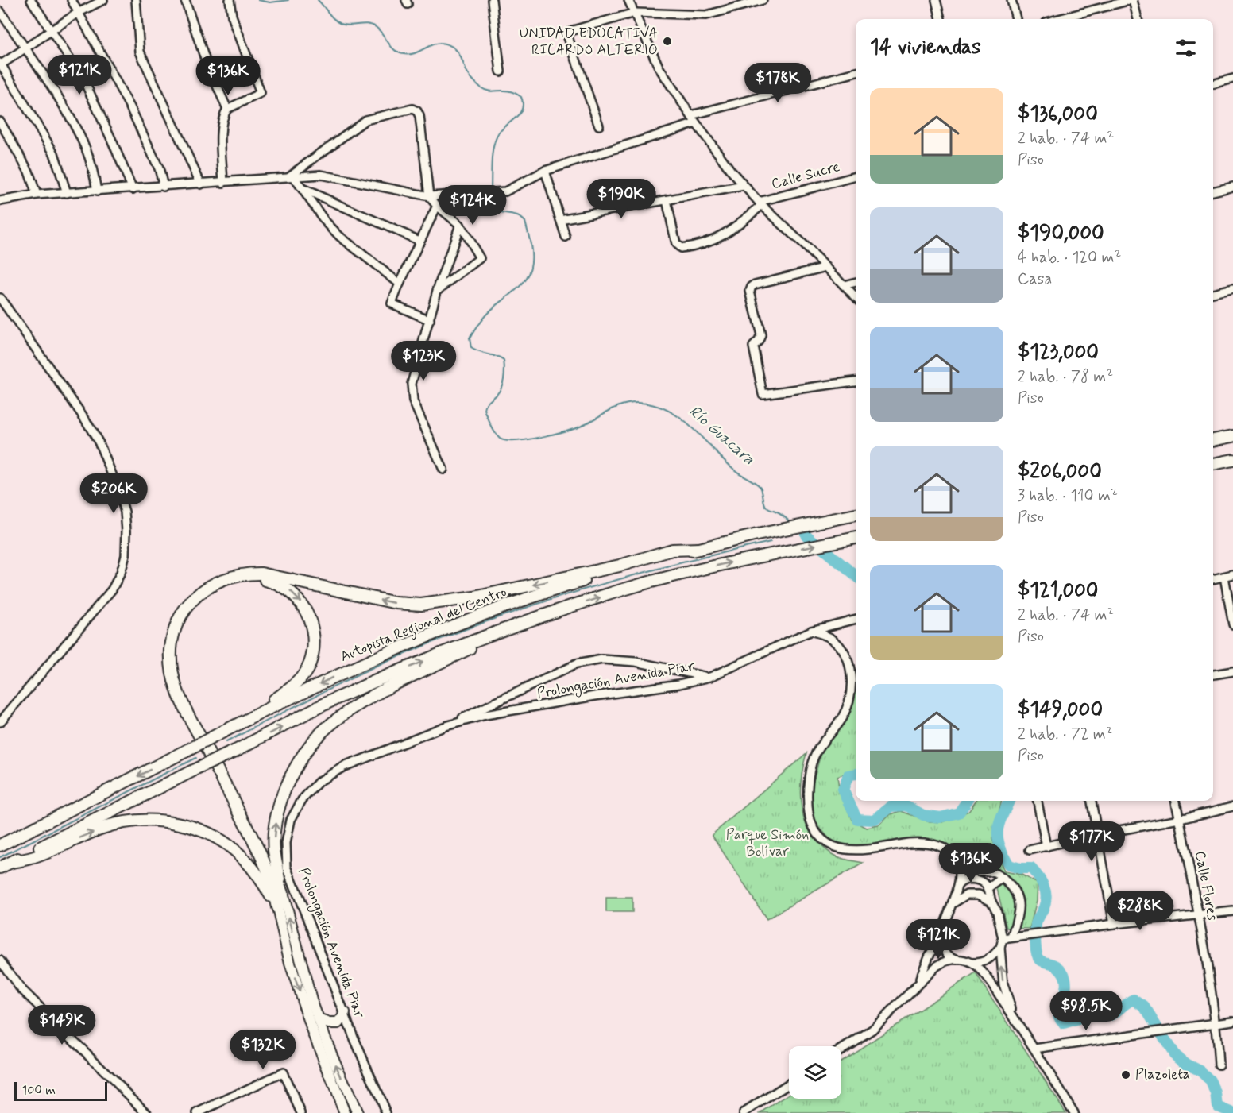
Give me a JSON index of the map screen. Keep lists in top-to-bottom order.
{
  "streets": {
    "highway": ["Autopista Regional del Centro"],
    "street": ["Calle Sucre", "Prolongación Avenida Piar", "Calle Flores"]
  },
  "water": ["Río Guacara"],
  "parks": ["Parque Simón Bolívar"],
  "places": ["UNIDAD EDUCATIVA RICARDO ALTERIO", "Plazoleta"],
  "scale_bar": "100 m",
  "page": {
    "heading": "14 viviendas",
    "price": [
      "$121K",
      "$136K",
      "$178K",
      "$190K",
      "$124K",
      "$123K",
      "$206K",
      "$177K",
      "$136K",
      "$288K",
      "$121K",
      "$98.5K",
      "$149K",
      "$132K"
    ],
    "list": [
      {
        "name": "$136,000",
        "note": "2 hab. · 74 m² · Piso"
      },
      {
        "name": "$190,000",
        "note": "4 hab. · 120 m² · Casa"
      },
      {
        "name": "$123,000",
        "note": "2 hab. · 78 m² · Piso"
      },
      {
        "name": "$206,000",
        "note": "3 hab. · 110 m² · Piso"
      },
      {
        "name": "$121,000",
        "note": "2 hab. · 74 m² · Piso"
      },
      {
        "name": "$149,000",
        "note": "2 hab. · 72 m² · Piso"
      }
    ],
    "scale": "100 m"
  }
}
